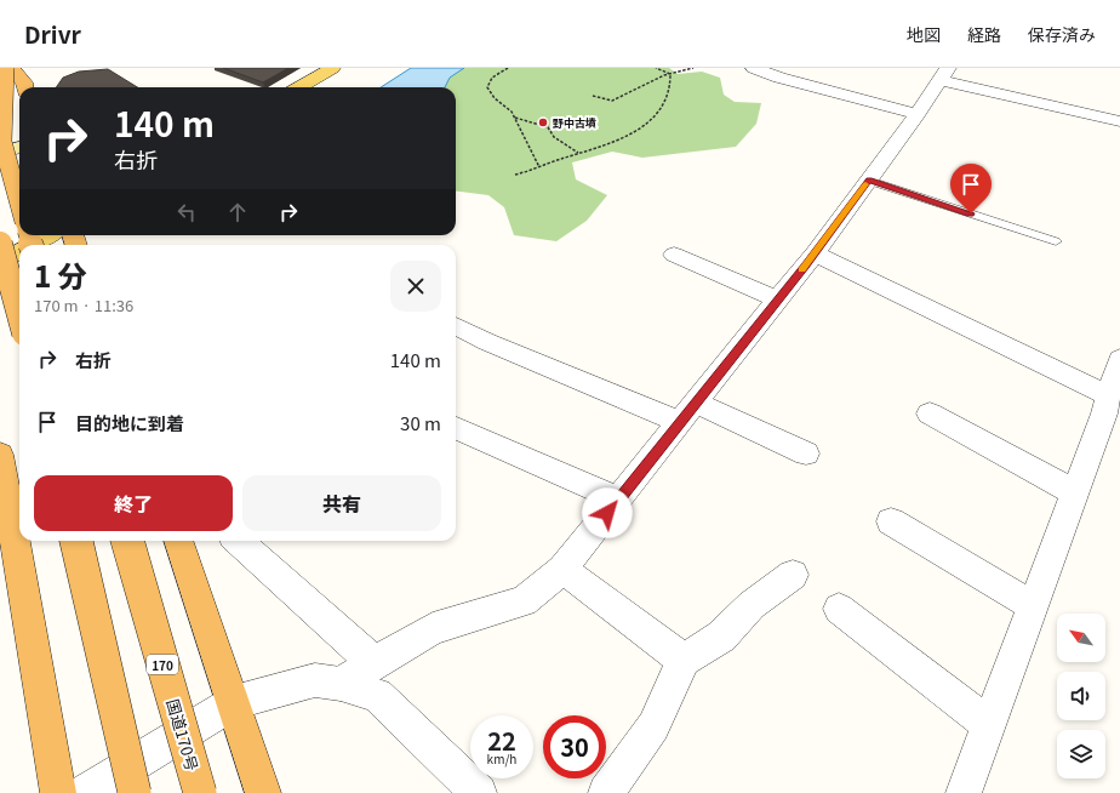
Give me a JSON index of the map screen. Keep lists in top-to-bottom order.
{
  "streets": {
    "highway": ["170", "国道170号"]
  },
  "places": ["野中古墳"],
  "north": "top left",
  "page": {
    "header": "Drivr",
    "nav": ["地図", "経路", "保存済み"],
    "turn": ["140 m", "右折"],
    "heading": ["1 分", "170 m · 11:36"],
    "list": [
      {
        "name": "右折",
        "value": "140 m"
      },
      {
        "name": "目的地に到着",
        "value": "30 m"
      }
    ],
    "buttons": ["終了", "共有"],
    "speed": "22 km/h",
    "limit": "30"
  }
}
